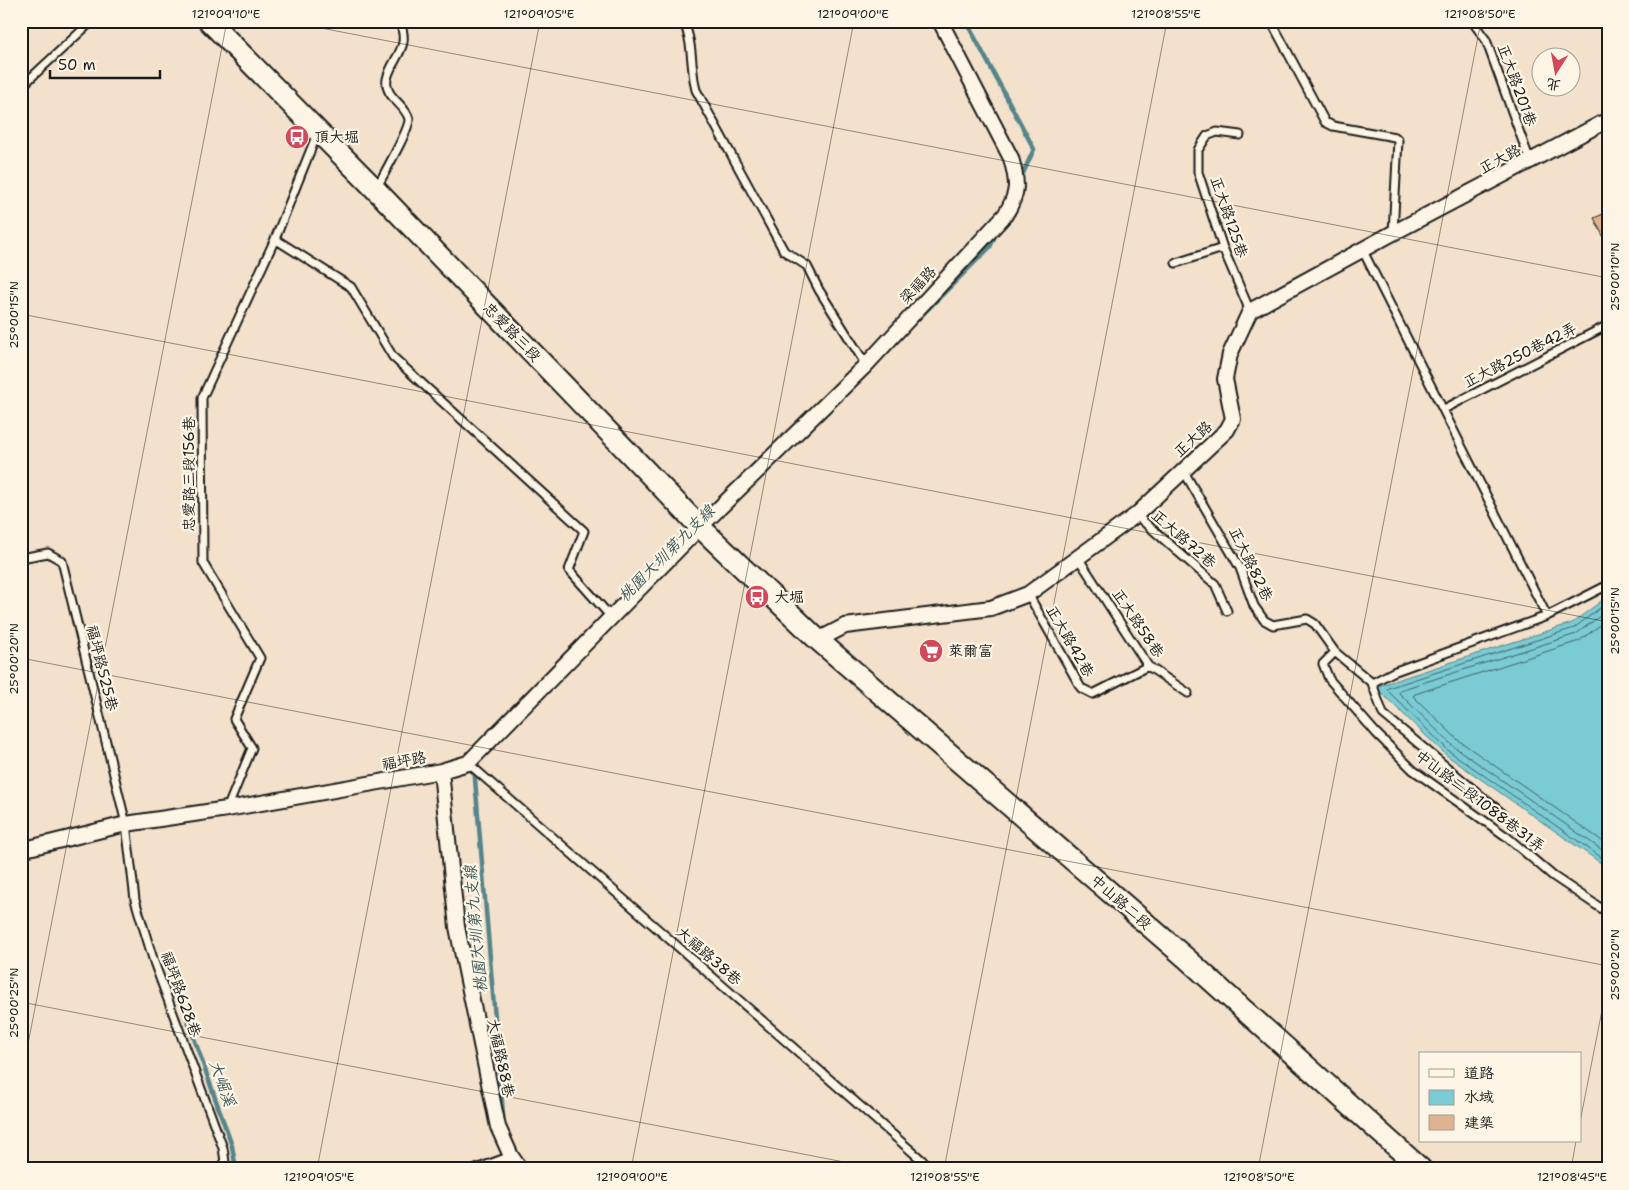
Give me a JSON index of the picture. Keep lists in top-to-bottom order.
{
  "streets": {
    "main road": ["忠愛路三段", "中山路二段"],
    "street": [
      "正大路",
      "梁福路",
      "福坪路",
      "大福路88巷"
    ],
    "lane": [
      "正大路201巷",
      "正大路125巷",
      "正大路250巷42弄",
      "忠愛路三段156巷",
      "正大路72巷",
      "正大路82巷",
      "正大路58巷",
      "正大路42巷",
      "福坪路525巷",
      "中山路二段1088巷31弄",
      "大福路38巷",
      "福坪路628巷"
    ]
  },
  "crossings": [
    ["正大路201巷", "正大路"],
    ["正大路", "正大路125巷"],
    ["正大路", "忠愛路三段"],
    ["正大路", "正大路72巷"],
    ["正大路", "正大路82巷"],
    ["正大路", "正大路58巷"],
    ["正大路", "正大路42巷"],
    ["正大路", "中山路二段"],
    ["梁福路", "忠愛路三段"],
    ["忠愛路三段", "忠愛路三段156巷"],
    ["忠愛路三段", "中山路二段"],
    ["忠愛路三段156巷", "福坪路"],
    ["正大路82巷", "中山路二段1088巷31弄"],
    ["正大路58巷", "正大路42巷"],
    ["福坪路525巷", "福坪路"],
    ["福坪路525巷", "福坪路628巷"],
    ["福坪路", "大福路38巷"],
    ["福坪路", "福坪路628巷"],
    ["福坪路", "大福路88巷"]
  ],
  "water": ["桃園大圳第九支線", "大崛溪"],
  "places": {
    "bus stop": ["頂大堀", "大堀"],
    "supermarket": ["萊爾富"]
  },
  "legend": ["道路", "水域", "建築"],
  "scale_bar": "50 m",
  "north": "bottom",
  "coordinates": [
    "121°09'10\"E",
    "121°09'05\"E",
    "121°09'00\"E",
    "121°08'55\"E",
    "121°08'50\"E",
    "25°00'10\"N",
    "25°00'15\"N",
    "25°00'20\"N",
    "25°00'25\"N",
    "121°08'45\"E"
  ]
}
